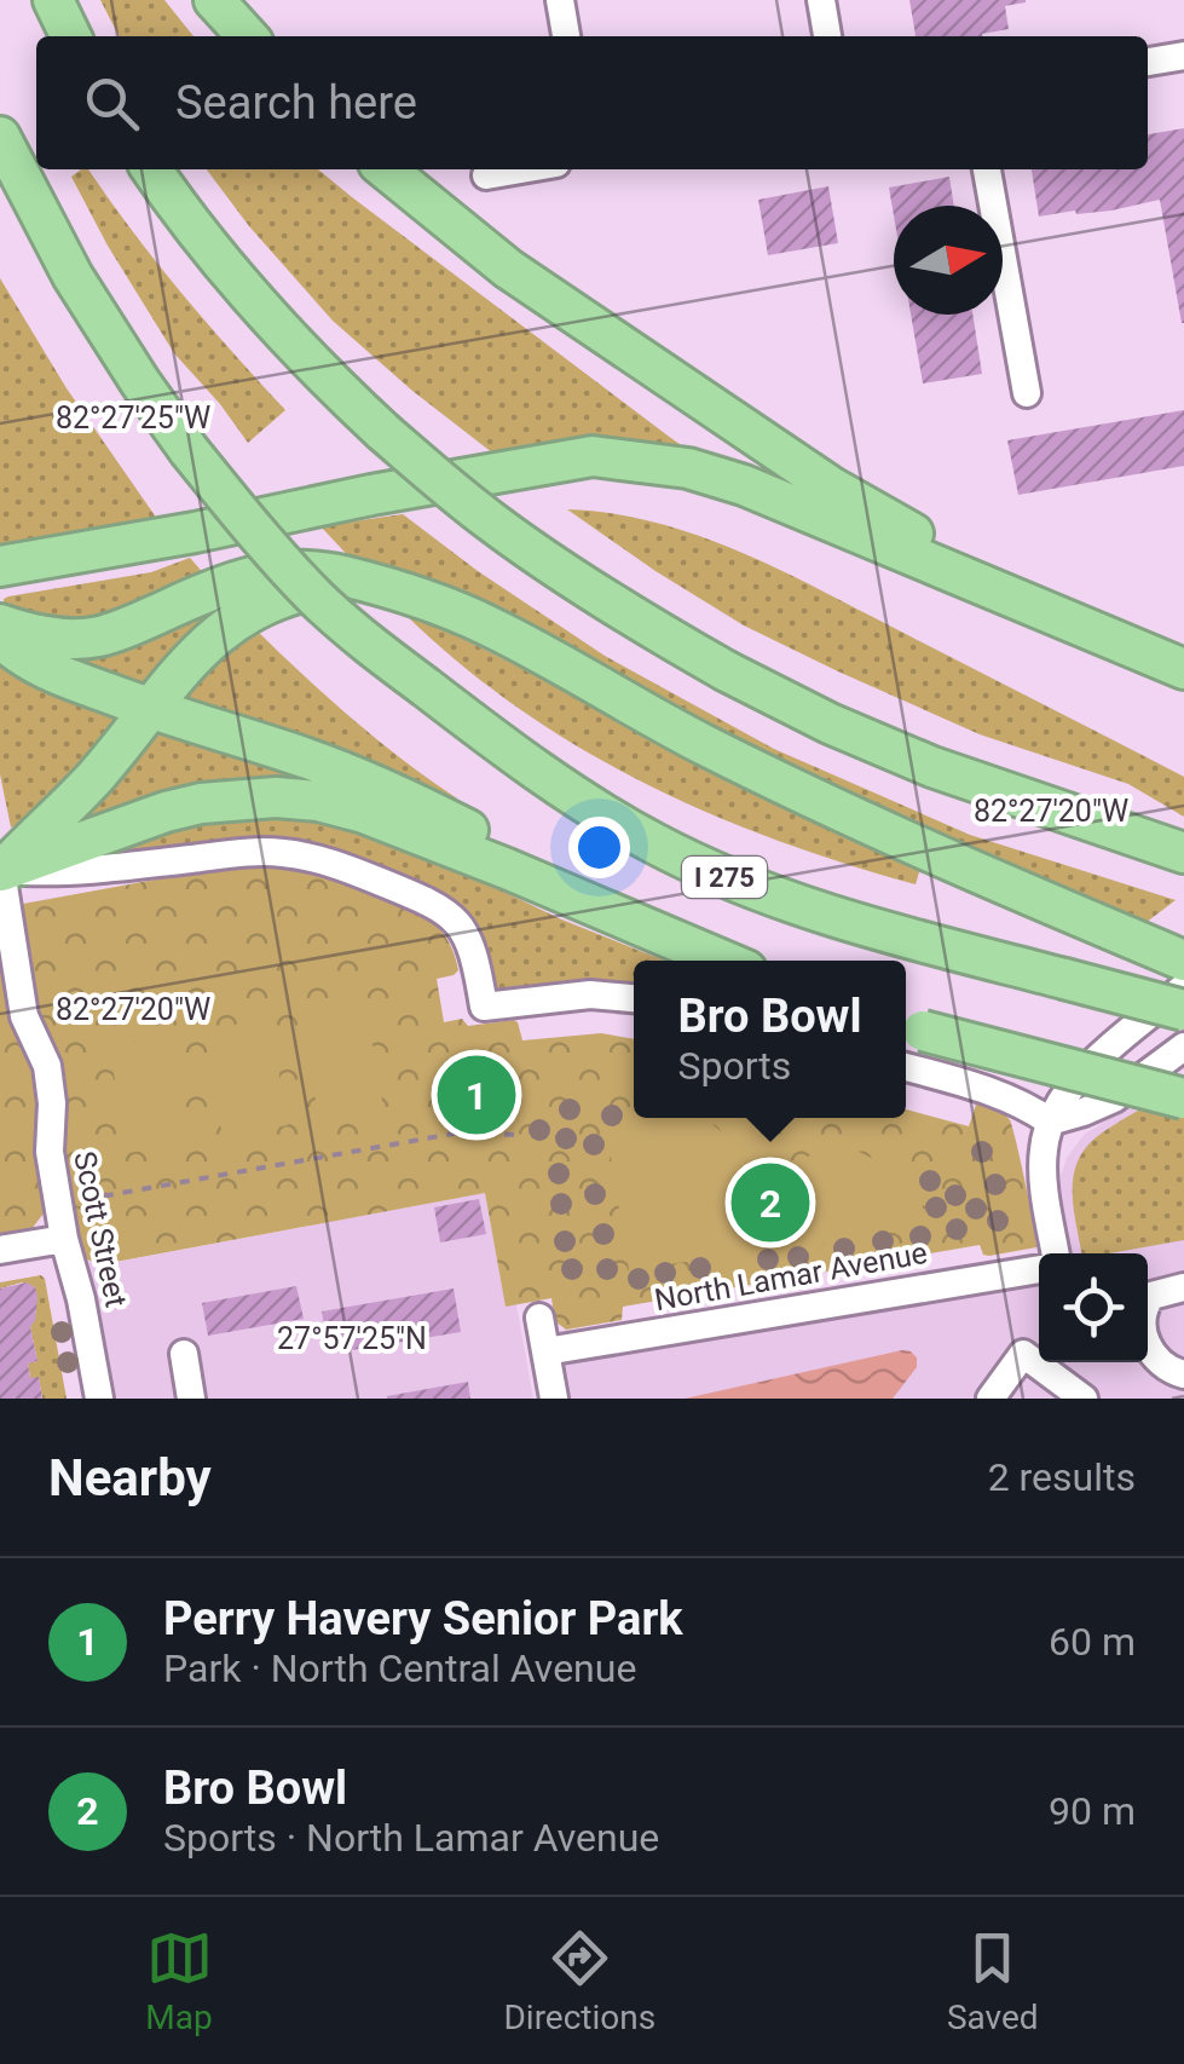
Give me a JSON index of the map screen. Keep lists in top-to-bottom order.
{
  "streets": {
    "highway": ["I 275"],
    "street": ["Scott Street", "North Lamar Avenue"]
  },
  "north": "right",
  "page": {
    "search": "Search here",
    "popup": ["Bro Bowl", "Sports"],
    "pins": ["1", "2"],
    "heading": ["Nearby", "2 results"],
    "list": [
      {
        "mark": "1",
        "name": "Perry Havery Senior Park",
        "note": "Park · North Central Avenue",
        "value": "60 m"
      },
      {
        "mark": "2",
        "name": "Bro Bowl",
        "note": "Sports · North Lamar Avenue",
        "value": "90 m"
      }
    ],
    "nav": ["Map", "Directions", "Saved"]
  },
  "coordinates": ["82°27'25\"W", "82°27'20\"W", "27°57'25\"N"]
}
